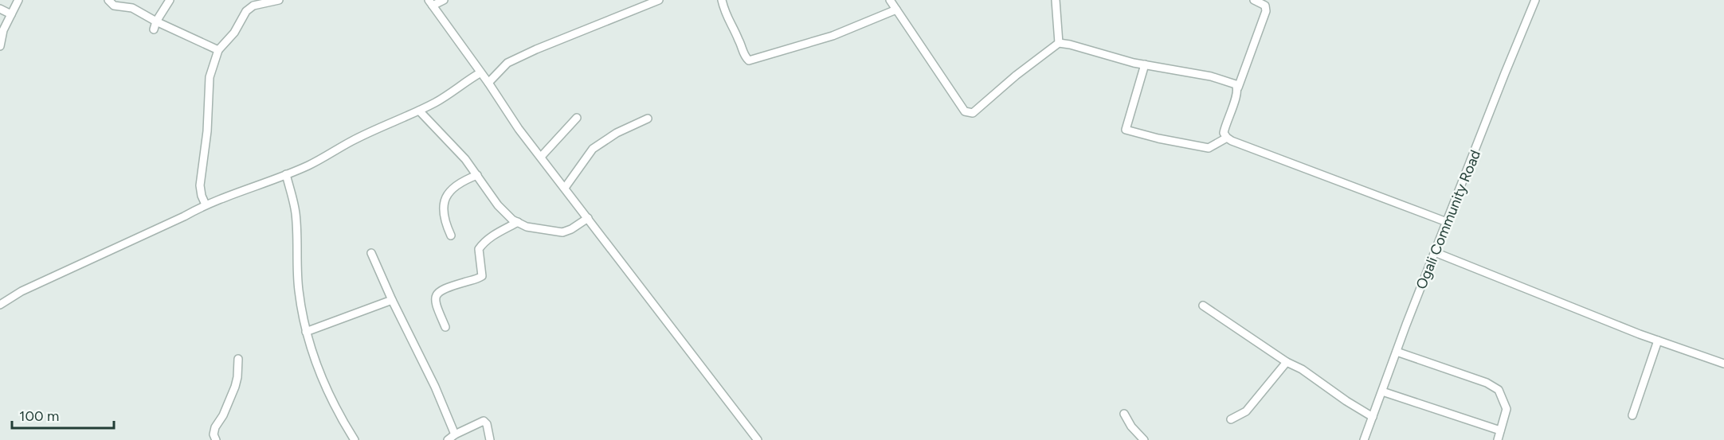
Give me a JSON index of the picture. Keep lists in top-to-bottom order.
{
  "streets": {
    "street": ["Ogali Community Road"]
  },
  "scale_bar": "100 m"
}
